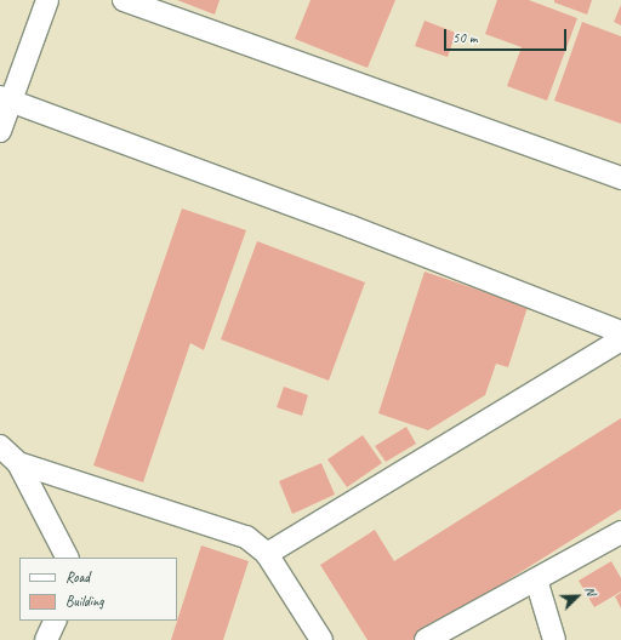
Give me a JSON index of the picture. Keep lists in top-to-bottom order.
{
  "legend": ["Road", "Building"],
  "scale_bar": "50 m",
  "north": "top right"
}
